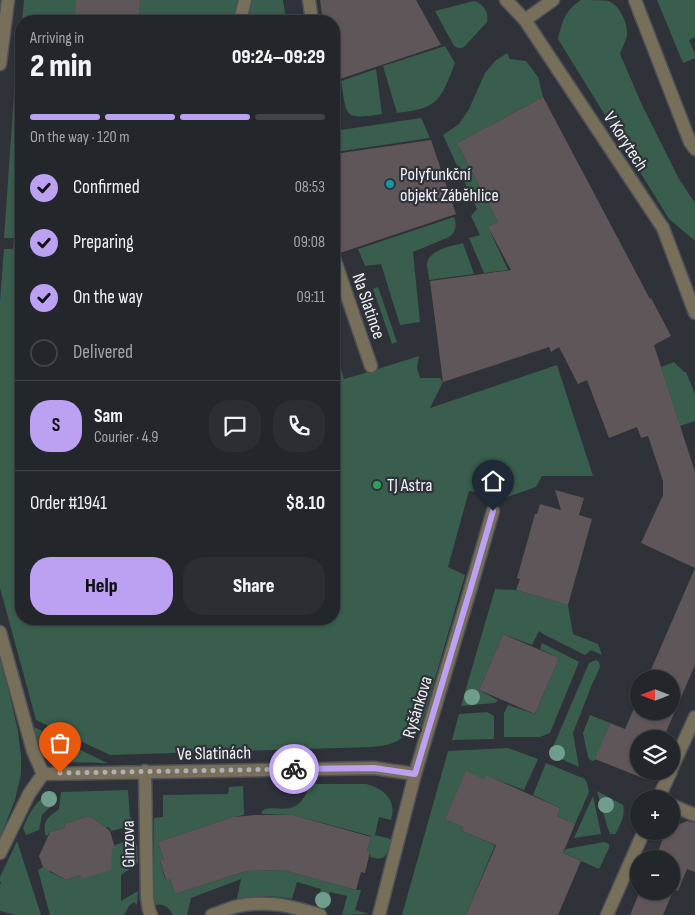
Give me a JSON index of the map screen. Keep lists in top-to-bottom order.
{
  "streets": {
    "street": [
      "V Korytech",
      "Na Slatince",
      "Ryšánkova",
      "Ve Slatinách",
      "Ginzova"
    ]
  },
  "crossings": [
    ["Ryšánkova", "Ve Slatinách"],
    ["Ve Slatinách", "Ginzova"]
  ],
  "places": ["Polyfunkční objekt Záběhlice", "TJ Astra"],
  "north": "left",
  "page": {
    "heading": ["2 min", "Arriving in", "09:24–09:29"],
    "panel": [
      "Sam",
      "Courier · 4.9",
      "Order #1941",
      "$8.10"
    ],
    "bar": "On the way · 120 m",
    "list": [
      ["Confirmed", "08:53"],
      ["Preparing", "09:08"],
      ["On the way", "09:11"],
      "Delivered"
    ],
    "round": "S",
    "buttons": ["Help", "Share"],
    "map_buttons": ["+", "−"]
  }
}
